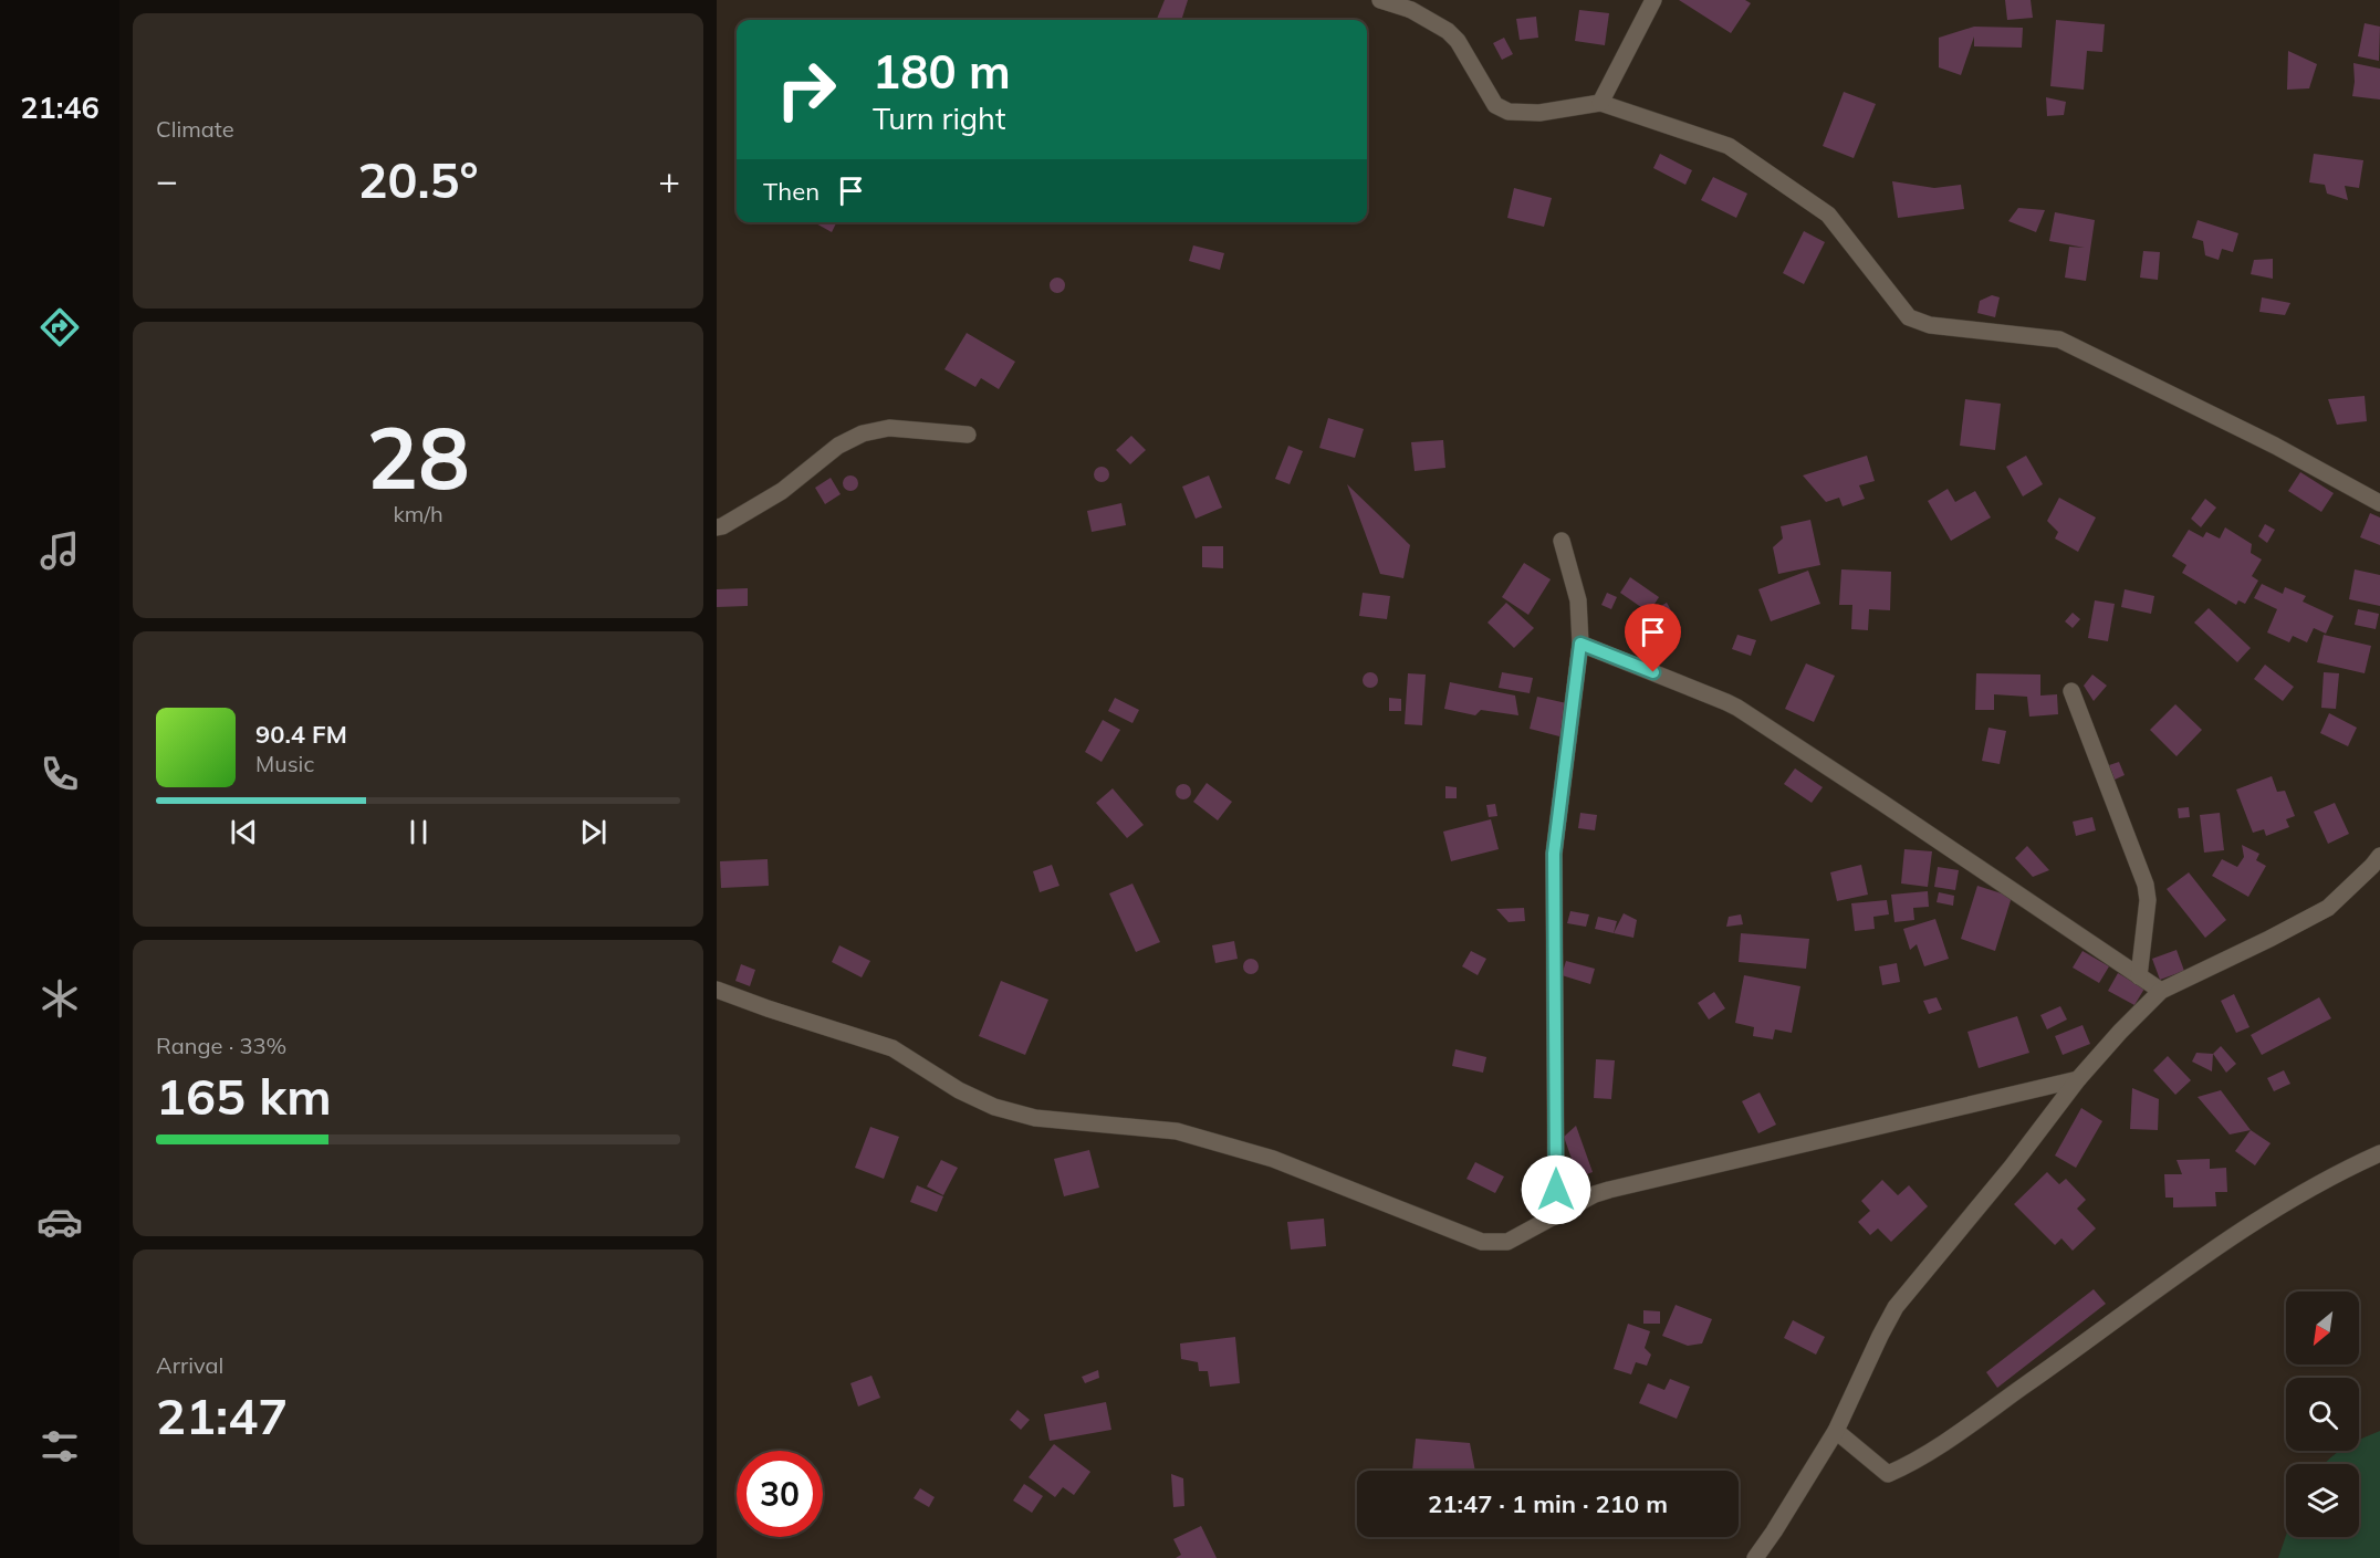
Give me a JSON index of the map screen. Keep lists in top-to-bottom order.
{
  "north": "bottom left",
  "page": {
    "tabs": "21:46",
    "tile": [
      "Climate",
      ["28", "km/h"],
      ["Range · 33%", "165 km"],
      ["Arrival", "21:47"]
    ],
    "turn": ["180 m", "Turn right"],
    "heat": ["−", "20.5°", "+"],
    "then": "Then",
    "song": ["90.4 FM", "Music"],
    "limit": "30",
    "trip": "21:47 · 1 min · 210 m"
  }
}
